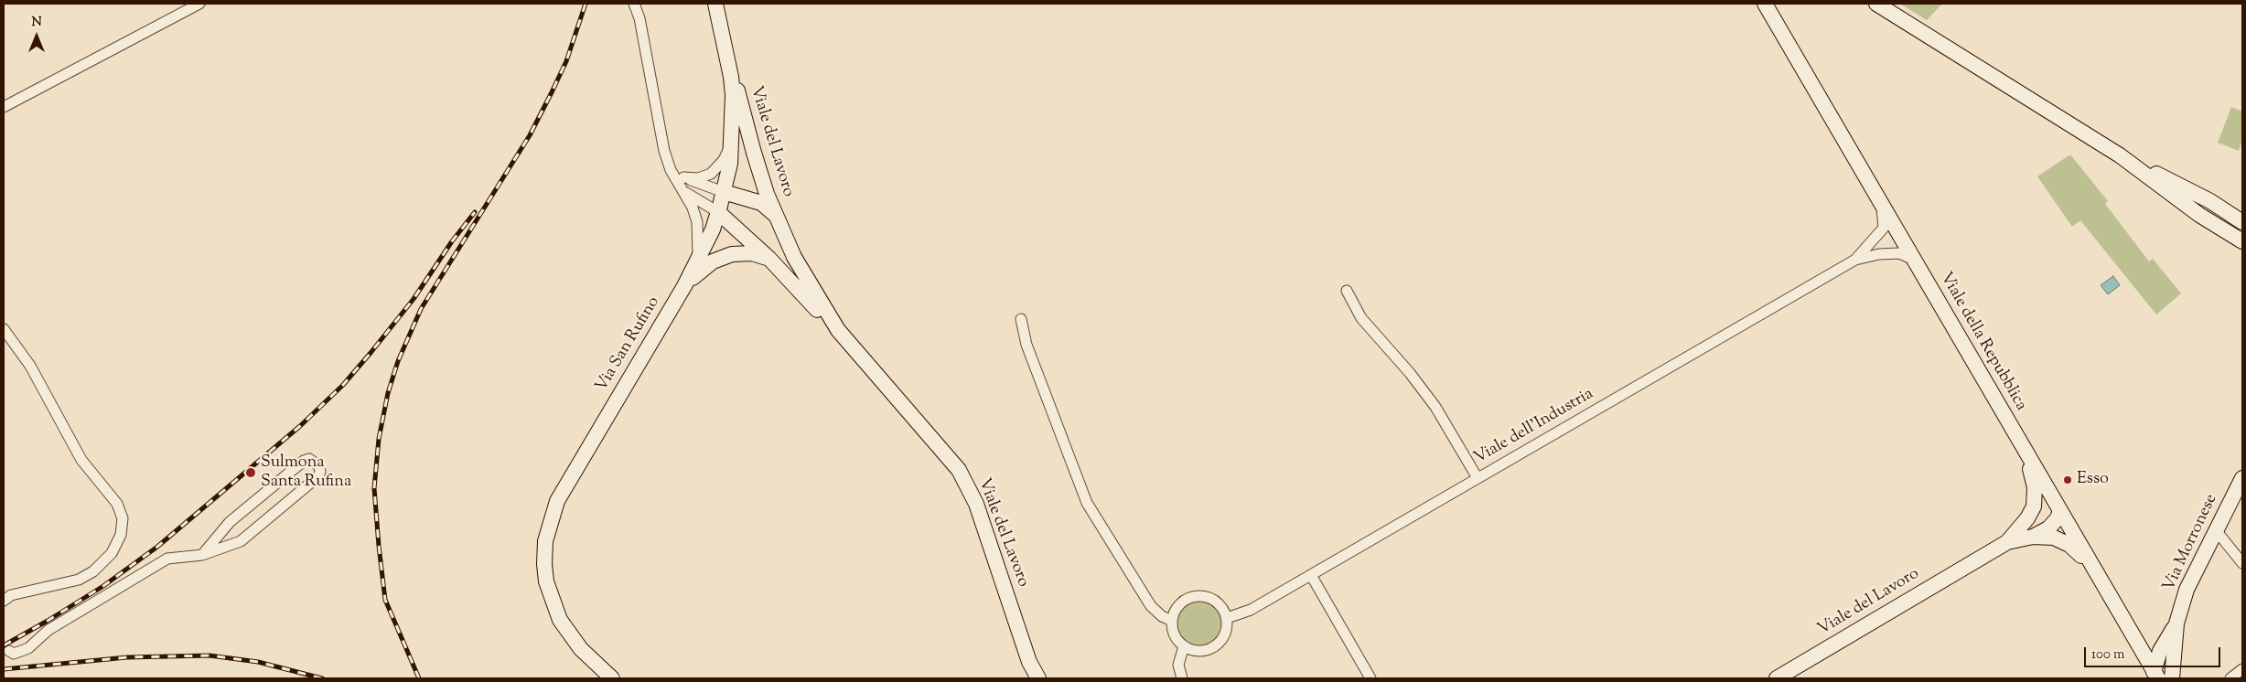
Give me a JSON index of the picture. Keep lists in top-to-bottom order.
{
  "streets": {
    "street": [
      "Viale del Lavoro",
      "Viale della Repubblica",
      "Via San Rufino",
      "Viale dell'Industria",
      "Via Morronese"
    ]
  },
  "crossings": [
    ["Viale del Lavoro", "Via San Rufino"],
    ["Viale della Repubblica", "Viale dell'Industria"],
    ["Viale della Repubblica", "Via Morronese"]
  ],
  "places": ["Sulmona Santa Rufina", "Esso"],
  "scale_bar": "100 m",
  "north": "top"
}
